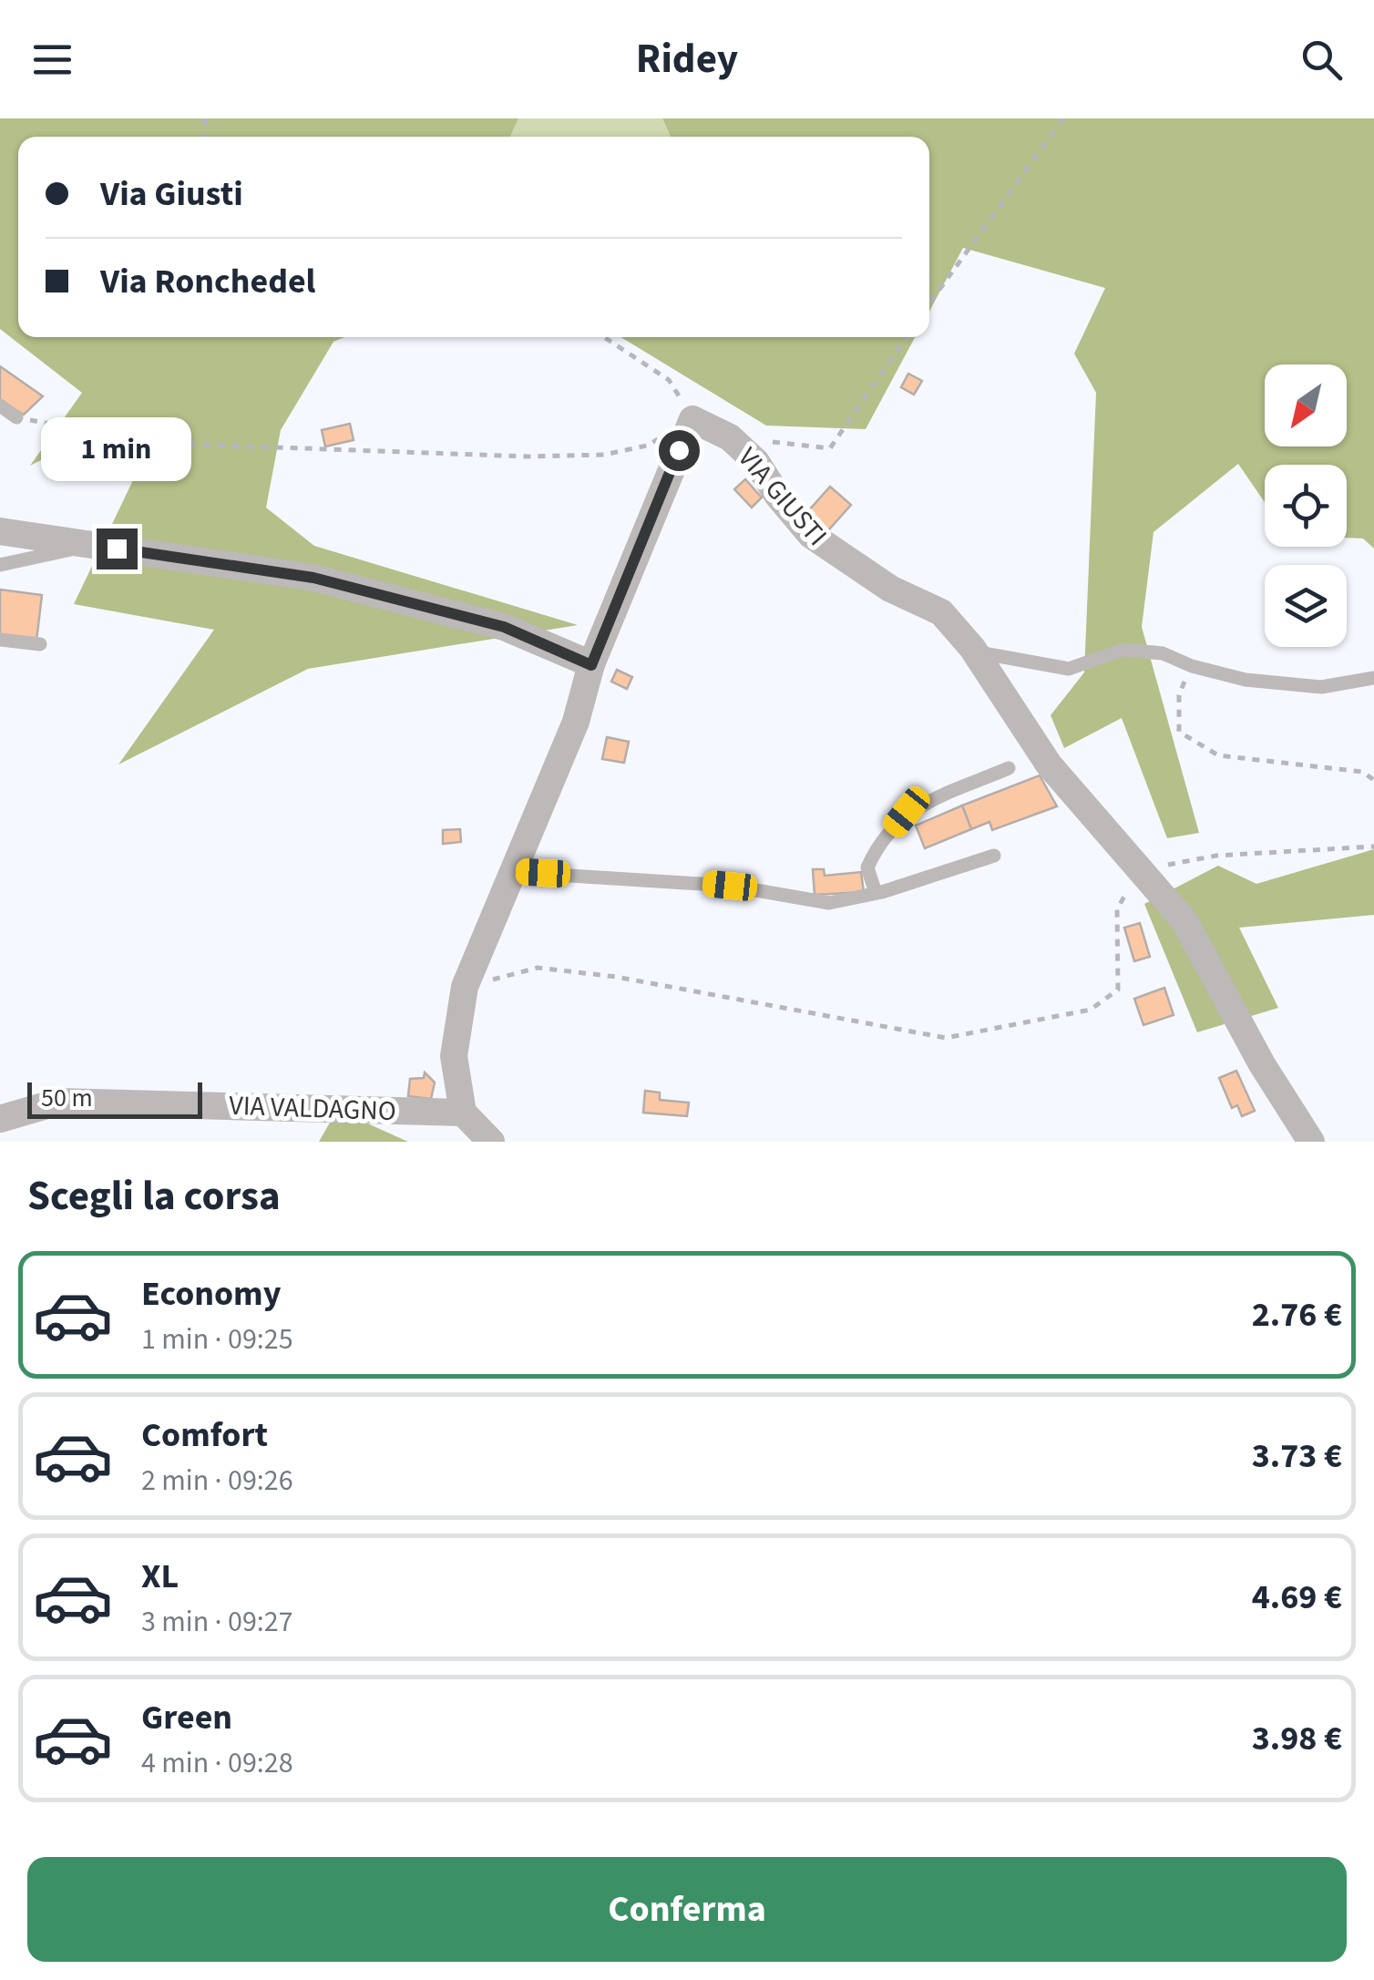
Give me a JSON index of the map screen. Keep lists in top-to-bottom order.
{
  "streets": {
    "street": ["VIA GIUSTI", "VIA VALDAGNO"]
  },
  "scale_bar": "50 m",
  "north": "bottom left",
  "page": {
    "header": "Ridey",
    "banner": ["Via Giusti", "Via Ronchedel"],
    "bubble": "1 min",
    "scale": "50 m",
    "heading": "Scegli la corsa",
    "list": [
      {
        "name": "Economy",
        "note": "1 min · 09:25",
        "value": "2.76 €"
      },
      {
        "name": "Comfort",
        "note": "2 min · 09:26",
        "value": "3.73 €"
      },
      {
        "name": "XL",
        "note": "3 min · 09:27",
        "value": "4.69 €"
      },
      {
        "name": "Green",
        "note": "4 min · 09:28",
        "value": "3.98 €"
      }
    ],
    "buttons": "Conferma"
  }
}
